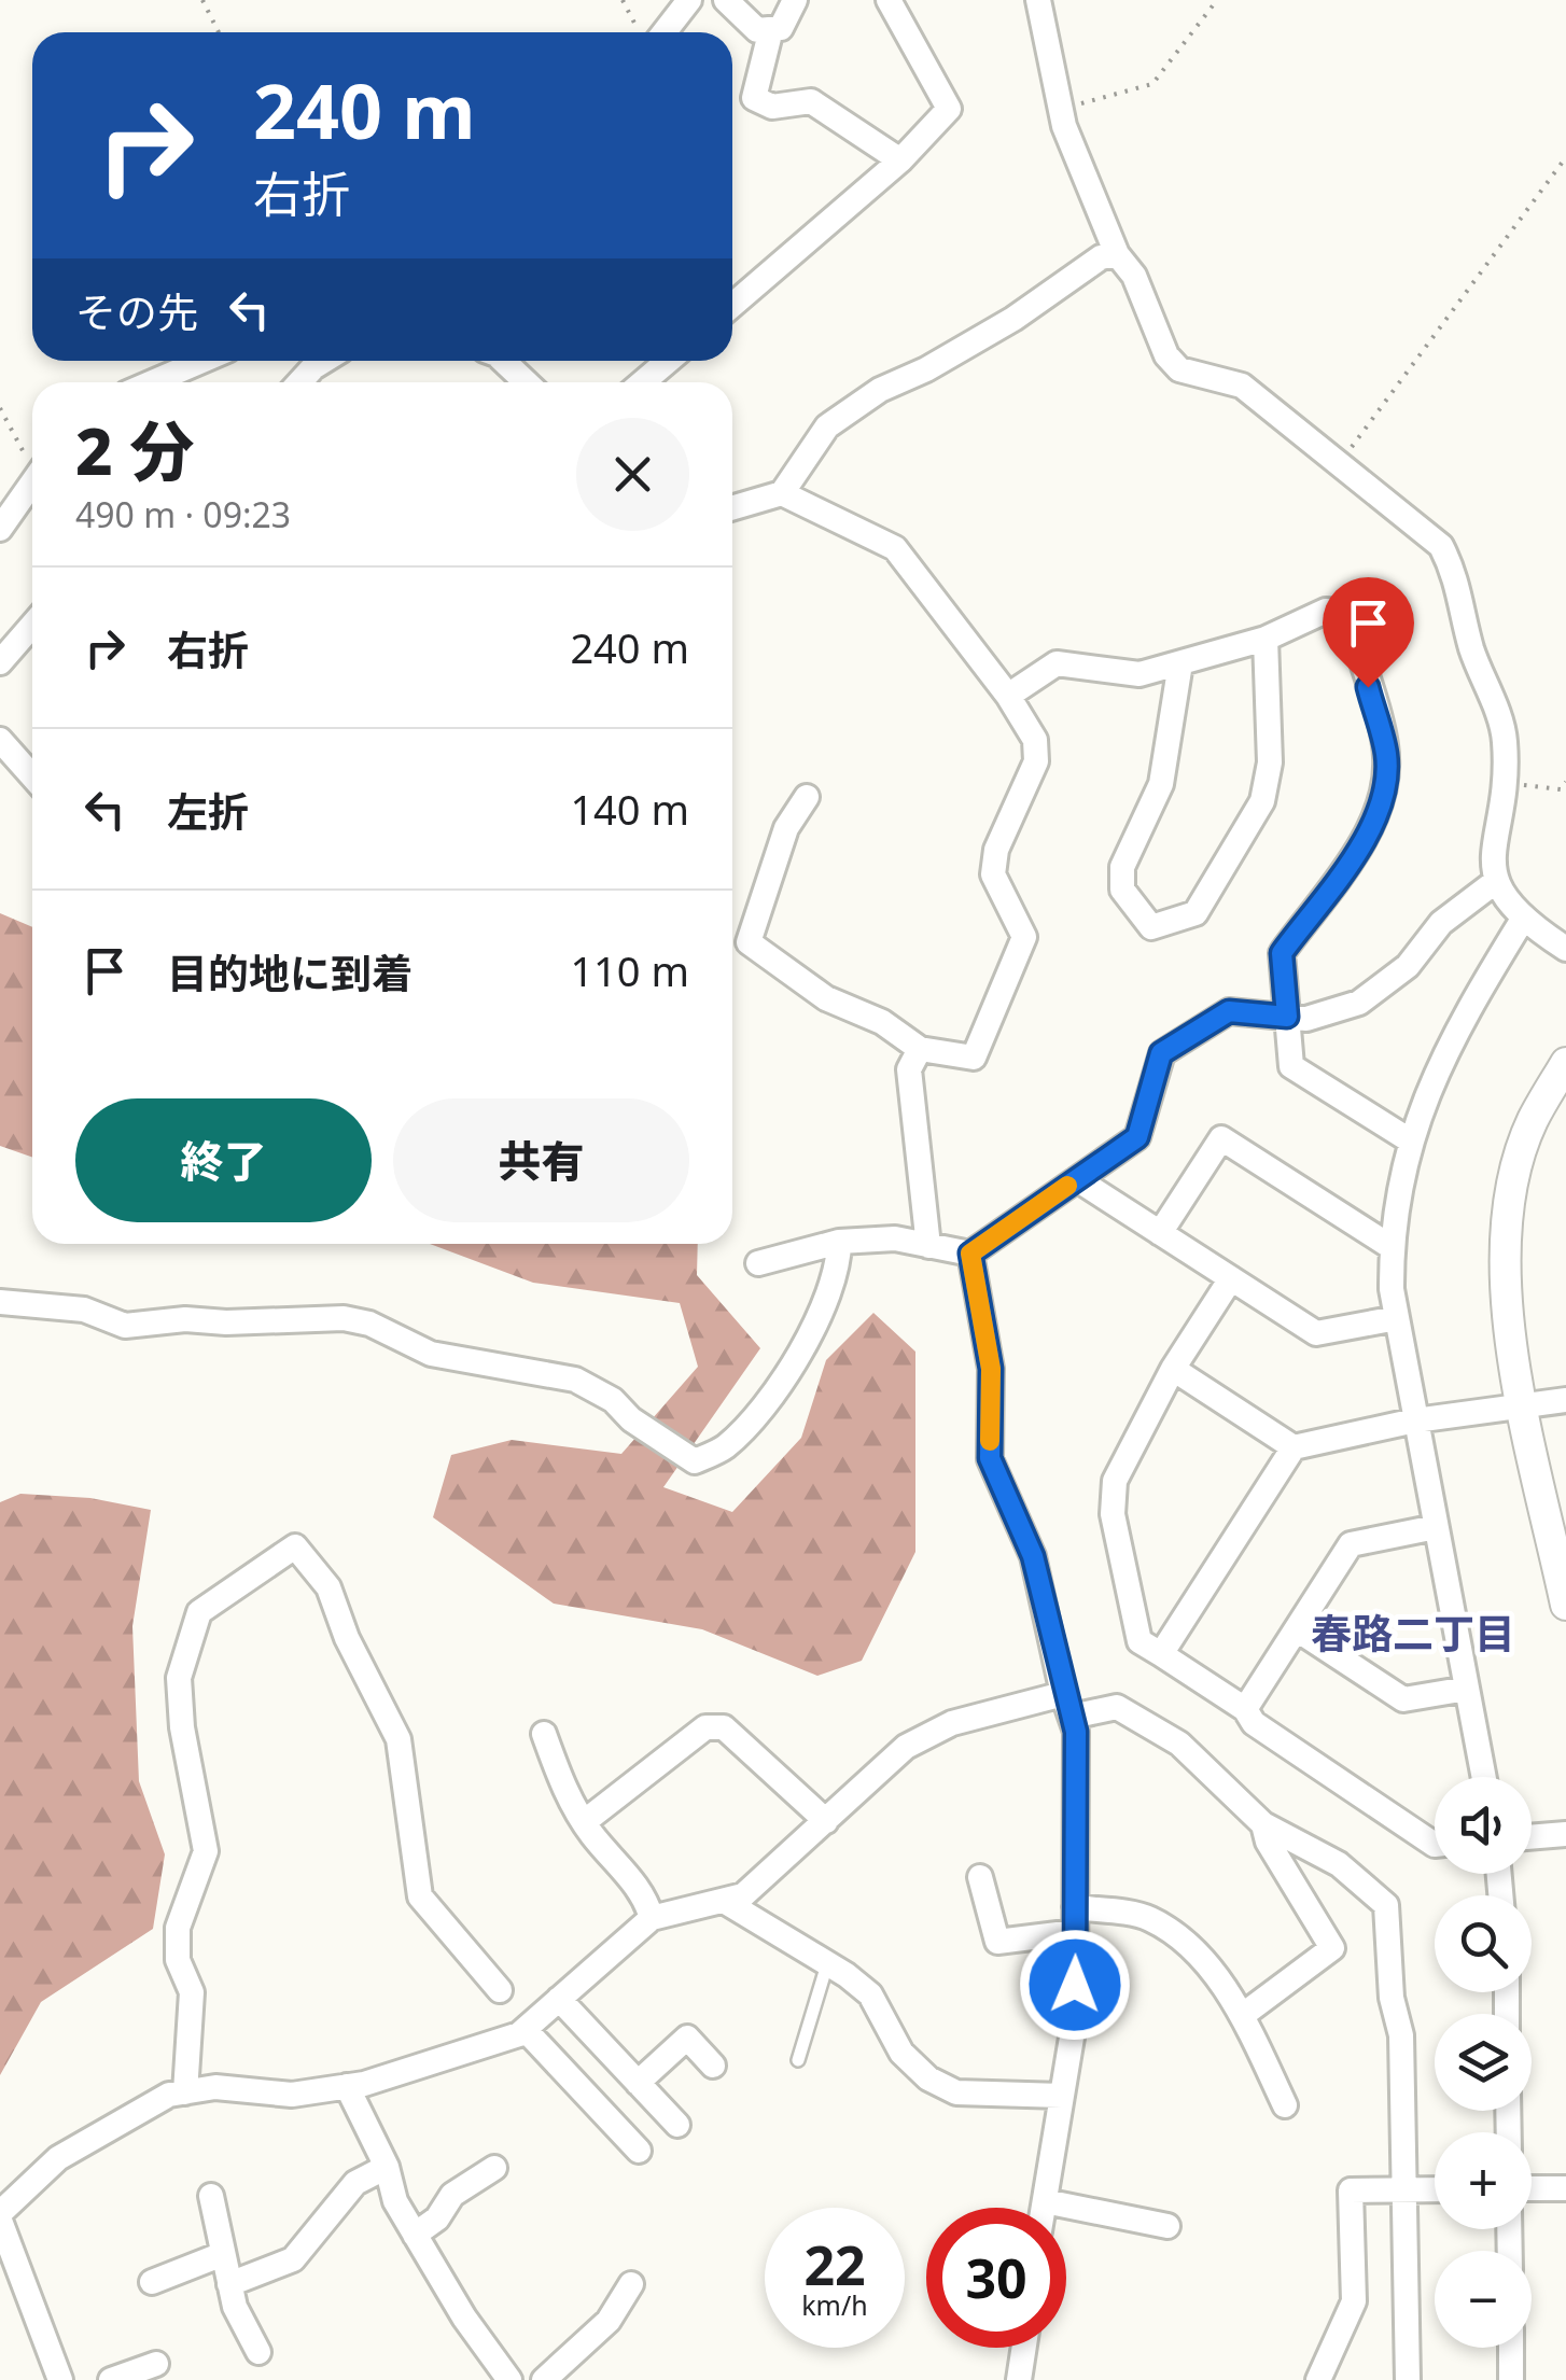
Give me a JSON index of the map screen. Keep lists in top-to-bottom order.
{
  "districts": ["春路二丁目"],
  "page": {
    "turn": ["240 m", "右折"],
    "then": "その先",
    "heading": ["2 分", "490 m · 09:23"],
    "list": [
      {
        "name": "右折",
        "value": "240 m"
      },
      {
        "name": "左折",
        "value": "140 m"
      },
      {
        "name": "目的地に到着",
        "value": "110 m"
      }
    ],
    "buttons": ["終了", "共有"],
    "map_buttons": ["+", "−"],
    "speed": "22 km/h",
    "limit": "30"
  }
}
